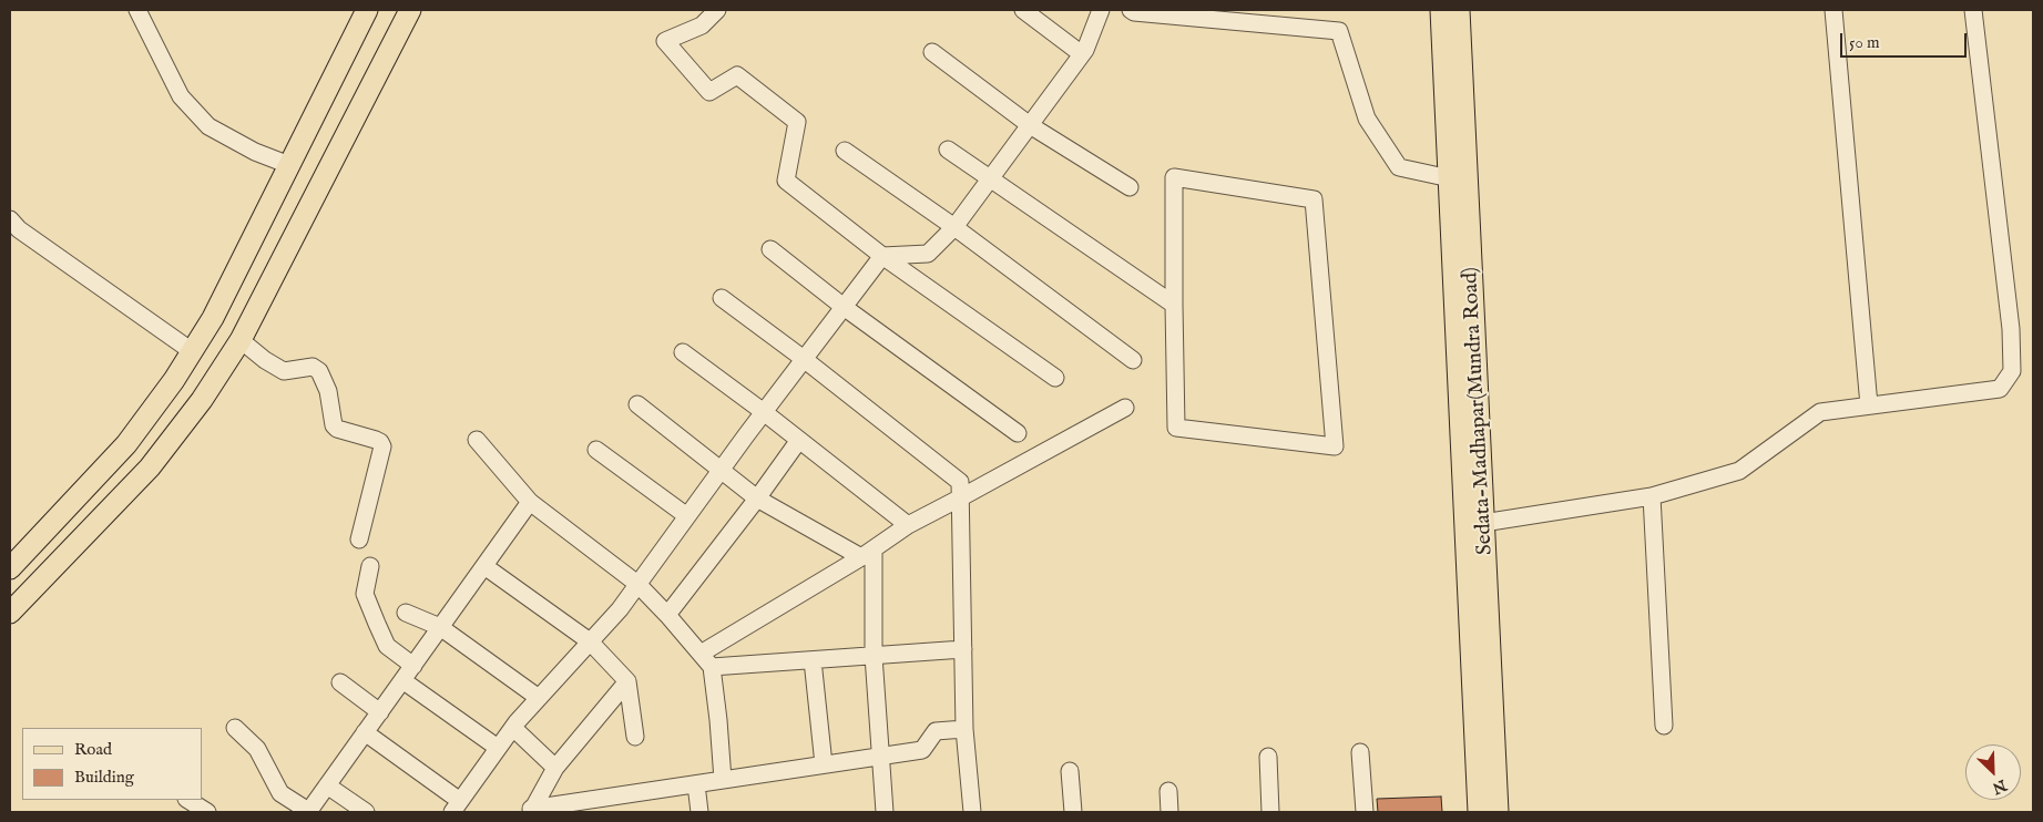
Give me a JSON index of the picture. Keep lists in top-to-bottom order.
{
  "streets": {
    "main road": ["Sedata-Madhapar(Mundra Road)"]
  },
  "legend": ["Road", "Building"],
  "scale_bar": "50 m",
  "north": "bottom right"
}
